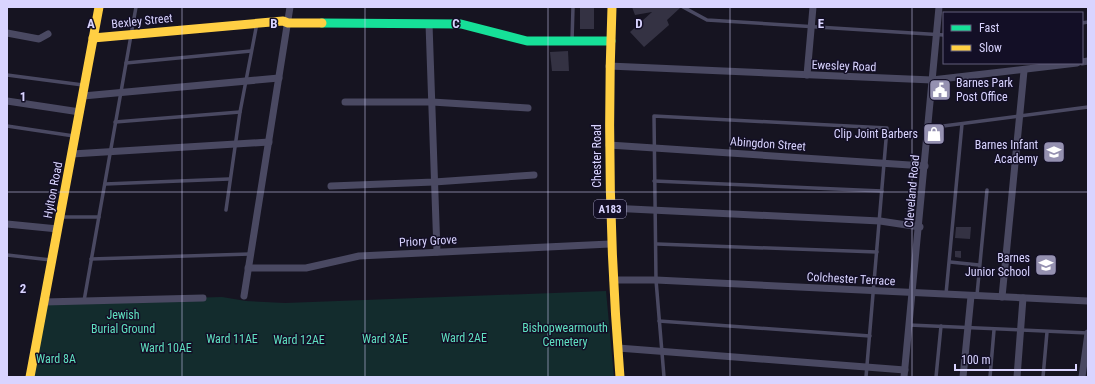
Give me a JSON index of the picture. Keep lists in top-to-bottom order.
{
  "streets": {
    "street": [
      "Bexley Street",
      "Ewesley Road",
      "Abingdon Street",
      "Chester Road",
      "Hylton Road",
      "Cleveland Road",
      "A183",
      "Priory Grove",
      "Colchester Terrace"
    ]
  },
  "crossings": [
    ["Bexley Street", "Chester Road"],
    ["Bexley Street", "Hylton Road"],
    ["Ewesley Road", "Chester Road"],
    ["Ewesley Road", "Cleveland Road"],
    ["Abingdon Street", "Chester Road"],
    ["Abingdon Street", "Cleveland Road"],
    ["Chester Road", "Priory Grove"],
    ["Chester Road", "Colchester Terrace"],
    ["Cleveland Road", "Colchester Terrace"]
  ],
  "parks": [
    "Jewish Burial Ground",
    "Bishopwearmouth Cemetery",
    "Ward 2AE",
    "Ward 11AE",
    "Ward 3AE",
    "Ward 12AE",
    "Ward 10AE",
    "Ward 8A"
  ],
  "places": {
    "public building": ["Barnes Park Post Office"],
    "shop": ["Clip Joint Barbers"],
    "school or university": ["Barnes Infant Academy", "Barnes Junior School"]
  },
  "legend": ["Fast", "Slow"],
  "scale_bar": "100 m",
  "grid": {
    "columns": [
      "A",
      "B",
      "C",
      "D",
      "E"
    ],
    "rows": ["1", "2"]
  }
}
